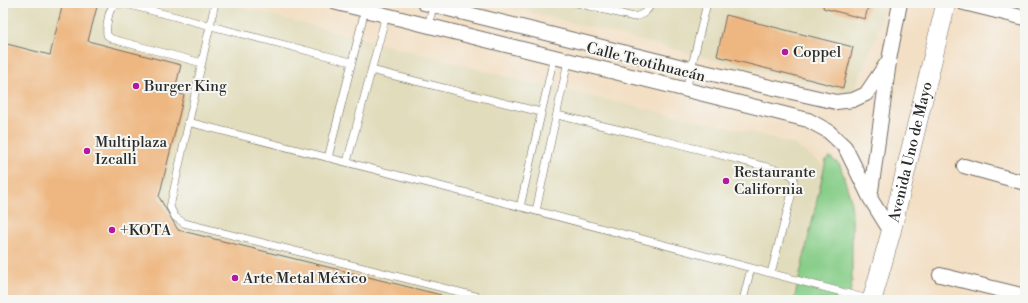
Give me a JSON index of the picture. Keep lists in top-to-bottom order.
{
  "streets": {
    "main road": ["Avenida Uno de Mayo"],
    "street": ["Calle Teotihuacán"]
  },
  "crossings": [
    ["Calle Teotihuacán", "Avenida Uno de Mayo"]
  ],
  "places": [
    "Coppel",
    "Burger King",
    "Multiplaza Izcalli",
    "Restaurante California",
    "+KOTA",
    "Arte Metal México"
  ]
}
